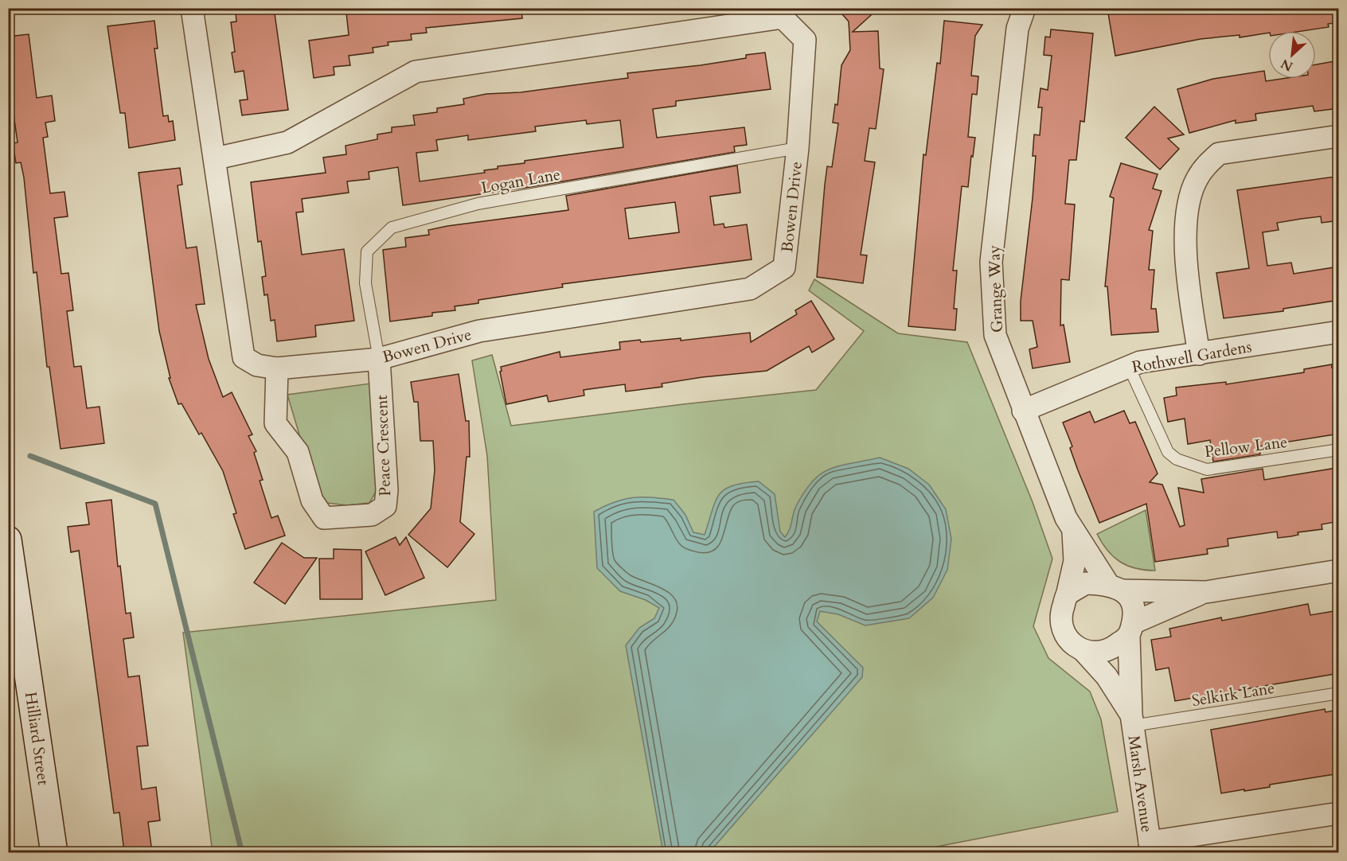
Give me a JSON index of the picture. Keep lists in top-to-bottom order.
{
  "streets": {
    "street": [
      "Bowen Drive",
      "Grange Way",
      "Rothwell Gardens",
      "Peace Crescent",
      "Hilliard Street",
      "Marsh Avenue"
    ],
    "lane": ["Logan Lane", "Pellow Lane", "Selkirk Lane"]
  },
  "crossings": [
    ["Logan Lane", "Bowen Drive"],
    ["Logan Lane", "Peace Crescent"],
    ["Bowen Drive", "Peace Crescent"],
    ["Grange Way", "Rothwell Gardens"],
    ["Grange Way", "Marsh Avenue"],
    ["Rothwell Gardens", "Pellow Lane"],
    ["Selkirk Lane", "Marsh Avenue"]
  ],
  "north": "bottom left"
}
